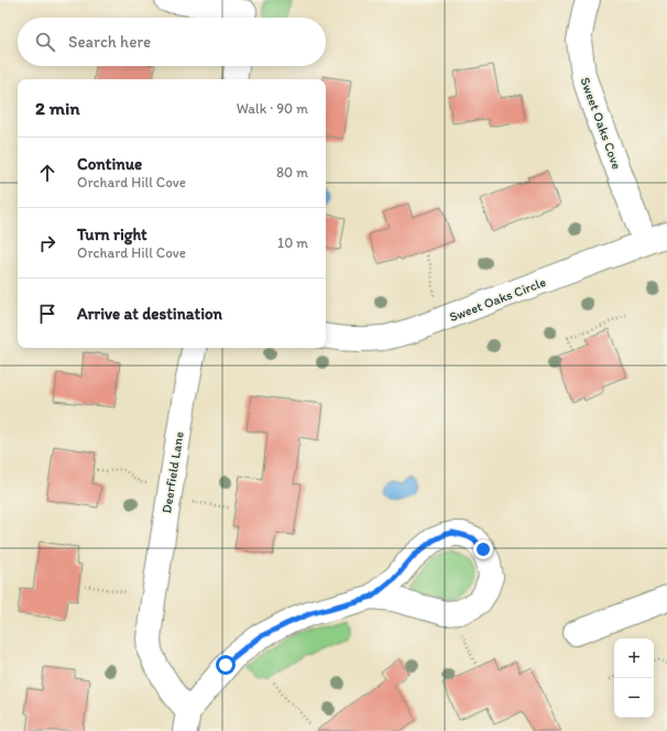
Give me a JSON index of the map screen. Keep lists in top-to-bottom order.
{
  "streets": {
    "street": ["Sweet Oaks Cove", "Sweet Oaks Circle", "Deerfield Lane"]
  },
  "crossings": [
    ["Sweet Oaks Cove", "Sweet Oaks Circle"]
  ],
  "page": {
    "search": "Search here",
    "heading": ["2 min", "Walk · 90 m"],
    "list": [
      ["Continue", "Orchard Hill Cove", "80 m"],
      ["Turn right", "Orchard Hill Cove", "10 m"],
      "Arrive at destination"
    ],
    "map_buttons": ["+", "−"]
  }
}
